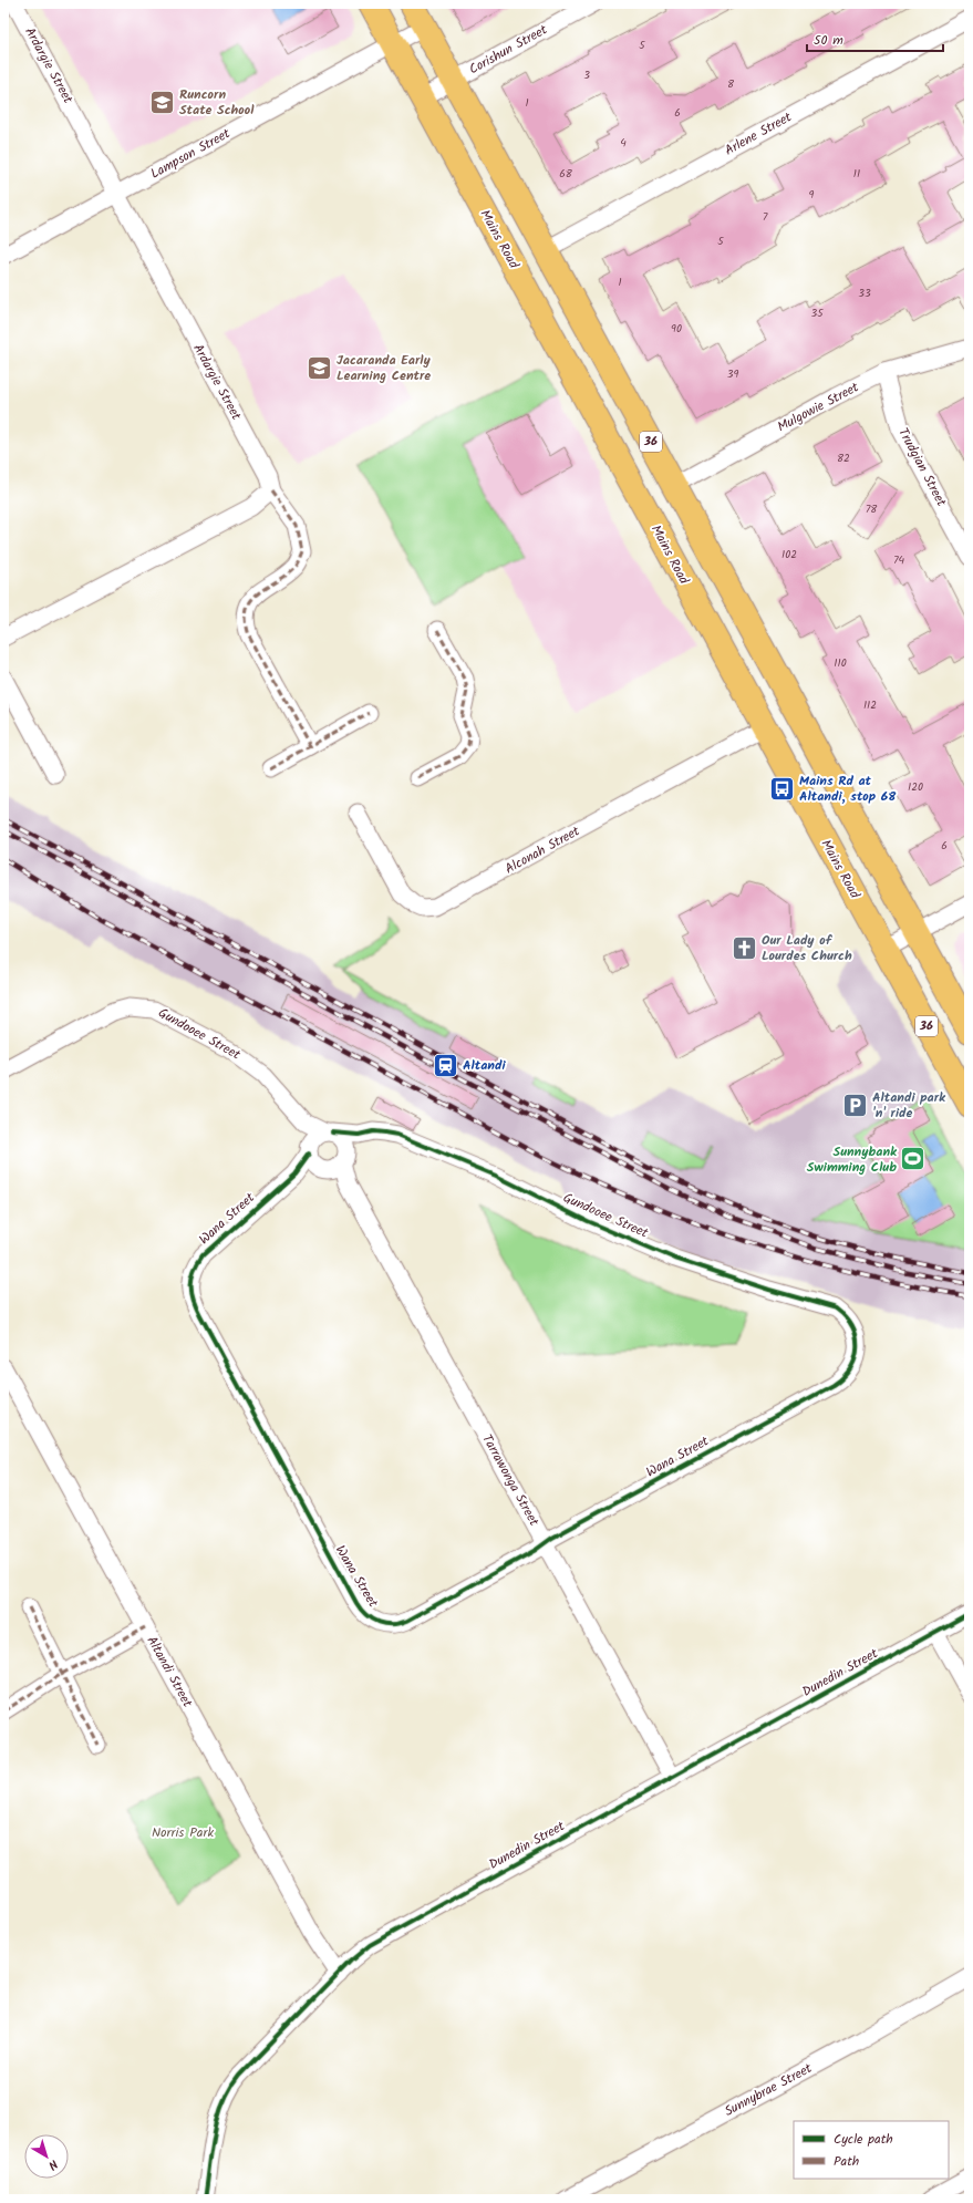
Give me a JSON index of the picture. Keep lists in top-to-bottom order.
{
  "streets": {
    "main road": ["Mains Road", "36"],
    "street": [
      "Corishun Street",
      "Ardargie Street",
      "Arlene Street",
      "Lampson Street",
      "Mulgowie Street",
      "Trudgian Street",
      "Alconah Street",
      "Gundooee Street",
      "Wana Street",
      "Tarrawonga Street",
      "Altandi Street",
      "Dunedin Street",
      "Sunnybrae Street"
    ]
  },
  "crossings": [
    ["Corishun Street", "Mains Road"],
    ["Corishun Street", "36"],
    ["Ardargie Street", "Lampson Street"],
    ["Arlene Street", "36"],
    ["Lampson Street", "Mains Road"],
    ["Lampson Street", "36"],
    ["Mains Road", "Alconah Street"],
    ["Mulgowie Street", "36"],
    ["Mulgowie Street", "Trudgian Street"],
    ["Gundooee Street", "Wana Street"],
    ["Gundooee Street", "Tarrawonga Street"],
    ["Wana Street", "Tarrawonga Street"],
    ["Tarrawonga Street", "Dunedin Street"],
    ["Altandi Street", "Dunedin Street"]
  ],
  "parks": ["Norris Park"],
  "places": {
    "school or university": ["Runcorn State School", "Jacaranda Early Learning Centre"],
    "bus stop": ["Mains Rd at Altandi, stop 68"],
    "church": ["Our Lady of Lourdes Church"],
    "station": ["Altandi"],
    "parking": ["Altandi park 'n' ride"],
    "sports": ["Sunnybank Swimming Club"]
  },
  "house_numbers": [
    "5",
    "3",
    "8",
    "1",
    "6",
    "4",
    "68",
    "11",
    "9",
    "7",
    "5",
    "1",
    "33",
    "35",
    "90",
    "39",
    "82",
    "78",
    "102",
    "74",
    "110",
    "112",
    "120",
    "6"
  ],
  "legend": ["Cycle path", "Path"],
  "scale_bar": "50 m",
  "north": "bottom right"
}
